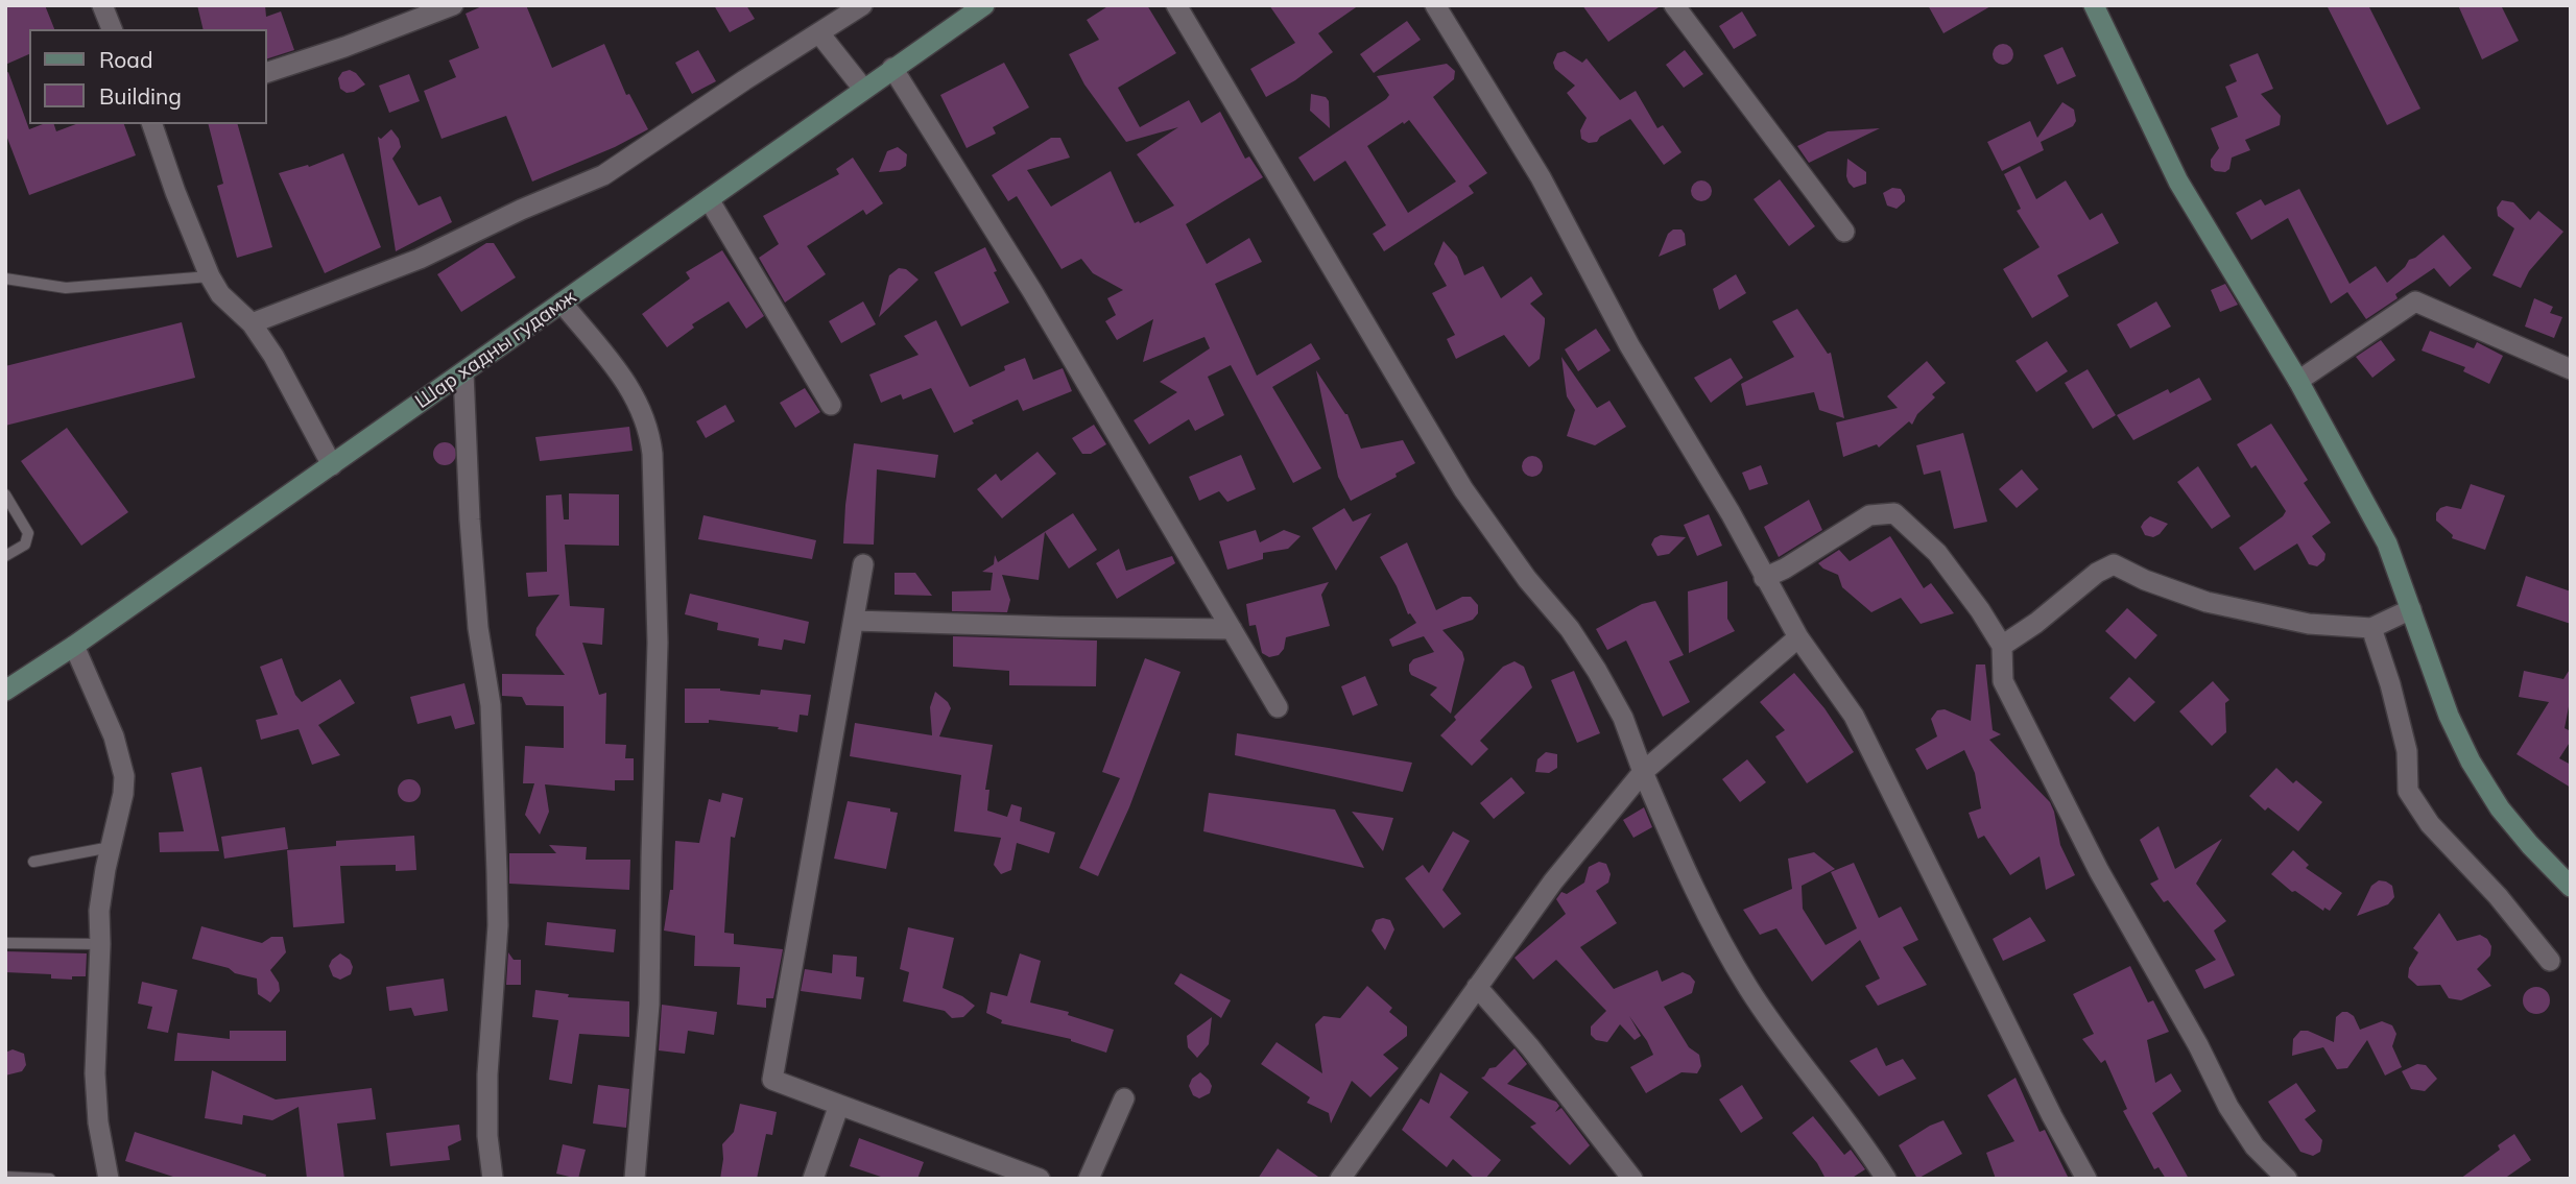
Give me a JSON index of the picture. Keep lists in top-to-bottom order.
{
  "streets": {
    "main road": ["Шар хадны гудамж"]
  },
  "legend": ["Road", "Building"]
}
